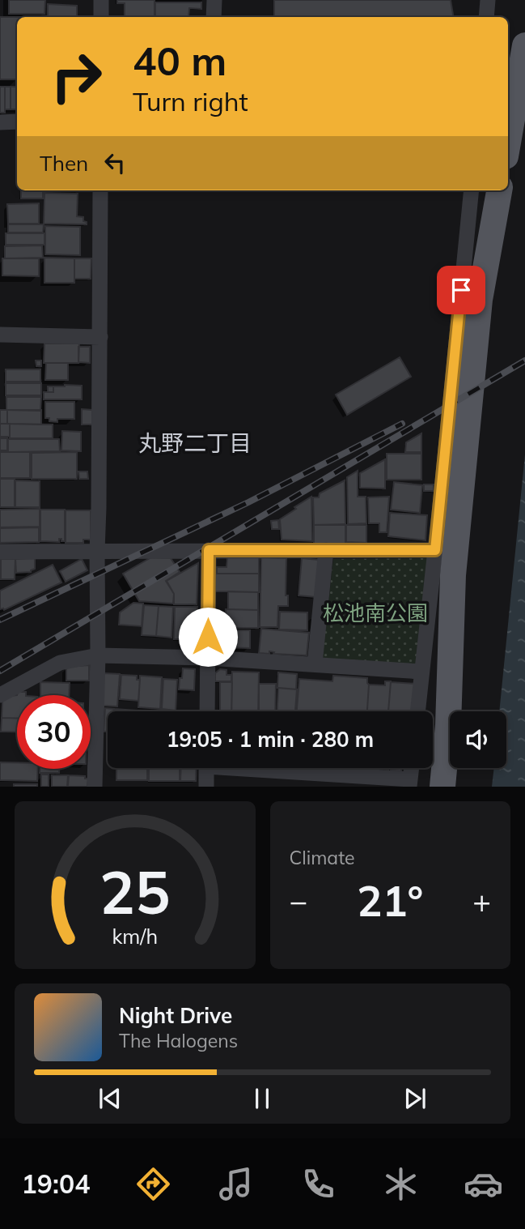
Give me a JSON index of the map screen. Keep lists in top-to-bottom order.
{
  "districts": ["丸野二丁目"],
  "parks": ["松池南公園"],
  "page": {
    "turn": ["40 m", "Turn right"],
    "then": "Then",
    "limit": "30",
    "trip": "19:05 · 1 min · 280 m",
    "tile": "Climate",
    "heat": ["−", "21°", "+"],
    "song": ["Night Drive", "The Halogens"],
    "tabs": "19:04",
    "gauge": ["25", "km/h"]
  }
}
